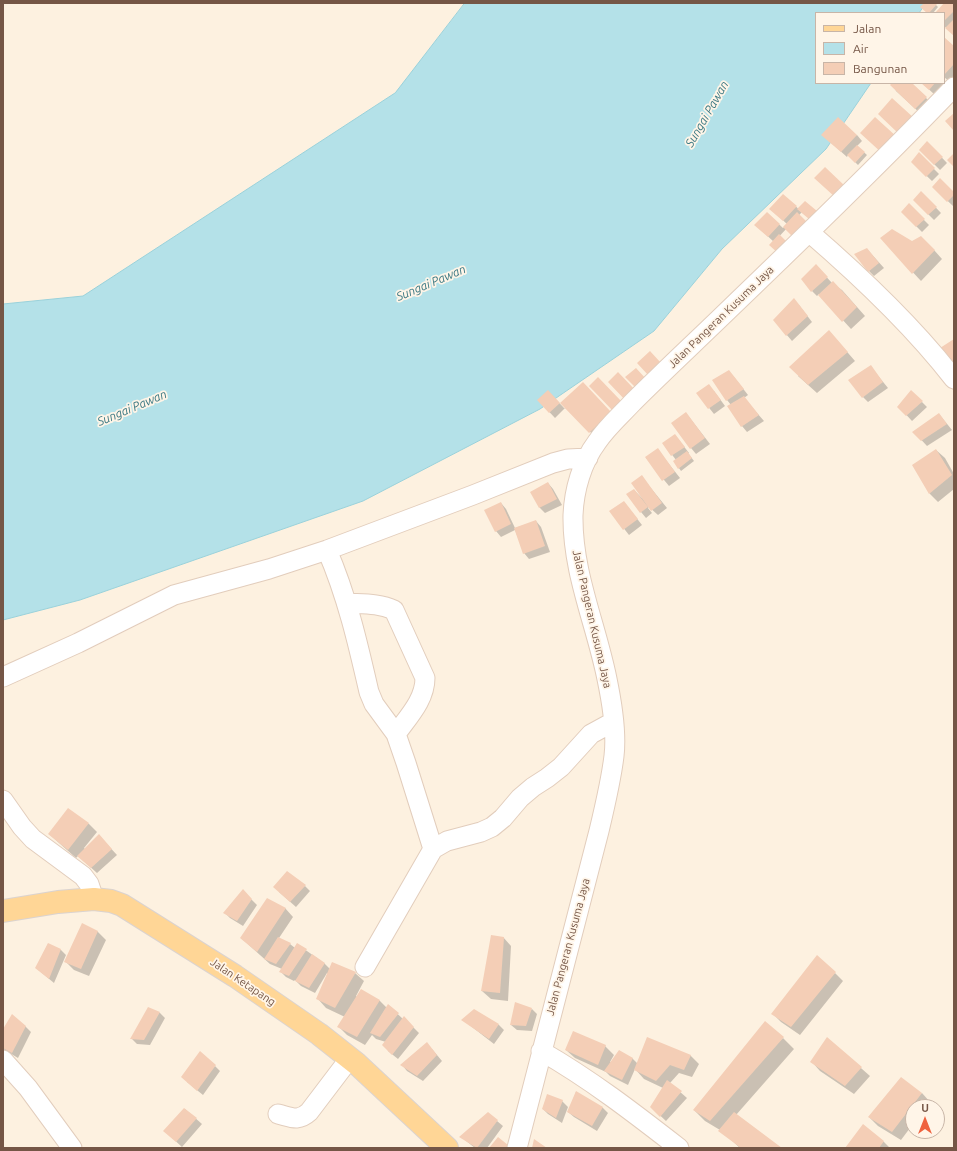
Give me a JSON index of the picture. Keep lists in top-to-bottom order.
{
  "streets": {
    "main road": ["Jalan Ketapang"],
    "street": ["Jalan Pangeran Kusuma Jaya"]
  },
  "water": ["Sungai Pawan"],
  "legend": ["Jalan", "Air", "Bangunan"],
  "north": "top"
}
